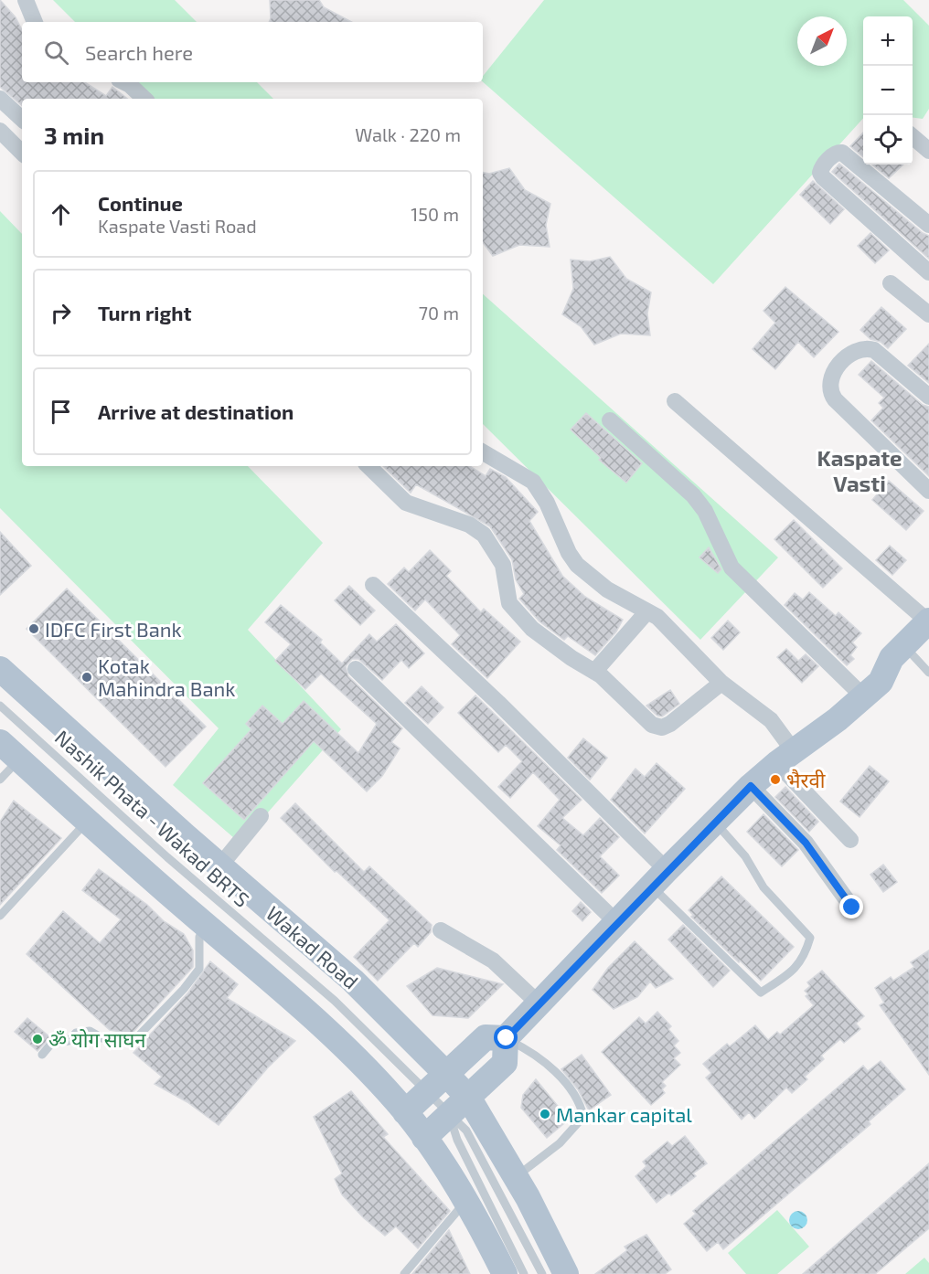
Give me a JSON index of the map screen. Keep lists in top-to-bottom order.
{
  "streets": {
    "main road": ["Wakad Road"],
    "lane": ["Nashik Phata - Wakad BRTS"]
  },
  "districts": ["Kaspate Vasti"],
  "places": [
    "IDFC First Bank",
    "Kotak Mahindra Bank",
    "भैरवी",
    "ॐ योग साघन",
    "Mankar capital"
  ],
  "north": "top right",
  "page": {
    "map_buttons": ["+", "−"],
    "search": "Search here",
    "heading": ["3 min", "Walk · 220 m"],
    "list": [
      ["Continue", "Kaspate Vasti Road", "150 m"],
      ["Turn right", "70 m"],
      "Arrive at destination"
    ]
  }
}
